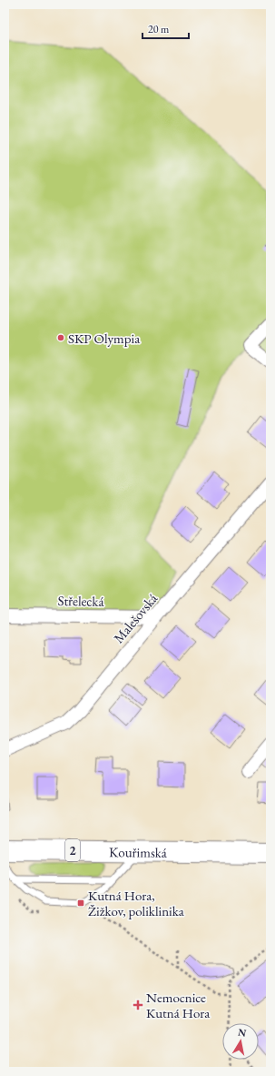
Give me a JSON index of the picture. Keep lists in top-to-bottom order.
{
  "streets": {
    "main road": ["2", "Kouřimská"],
    "street": ["Střelecká", "Malešovská"]
  },
  "crossings": [
    ["Střelecká", "Malešovská"]
  ],
  "places": {
    "other": ["SKP Olympia"],
    "transit": ["Kutná Hora, Žižkov, poliklinika"],
    "health": ["Nemocnice Kutná Hora"]
  },
  "scale_bar": "20 m",
  "north": "top"
}
